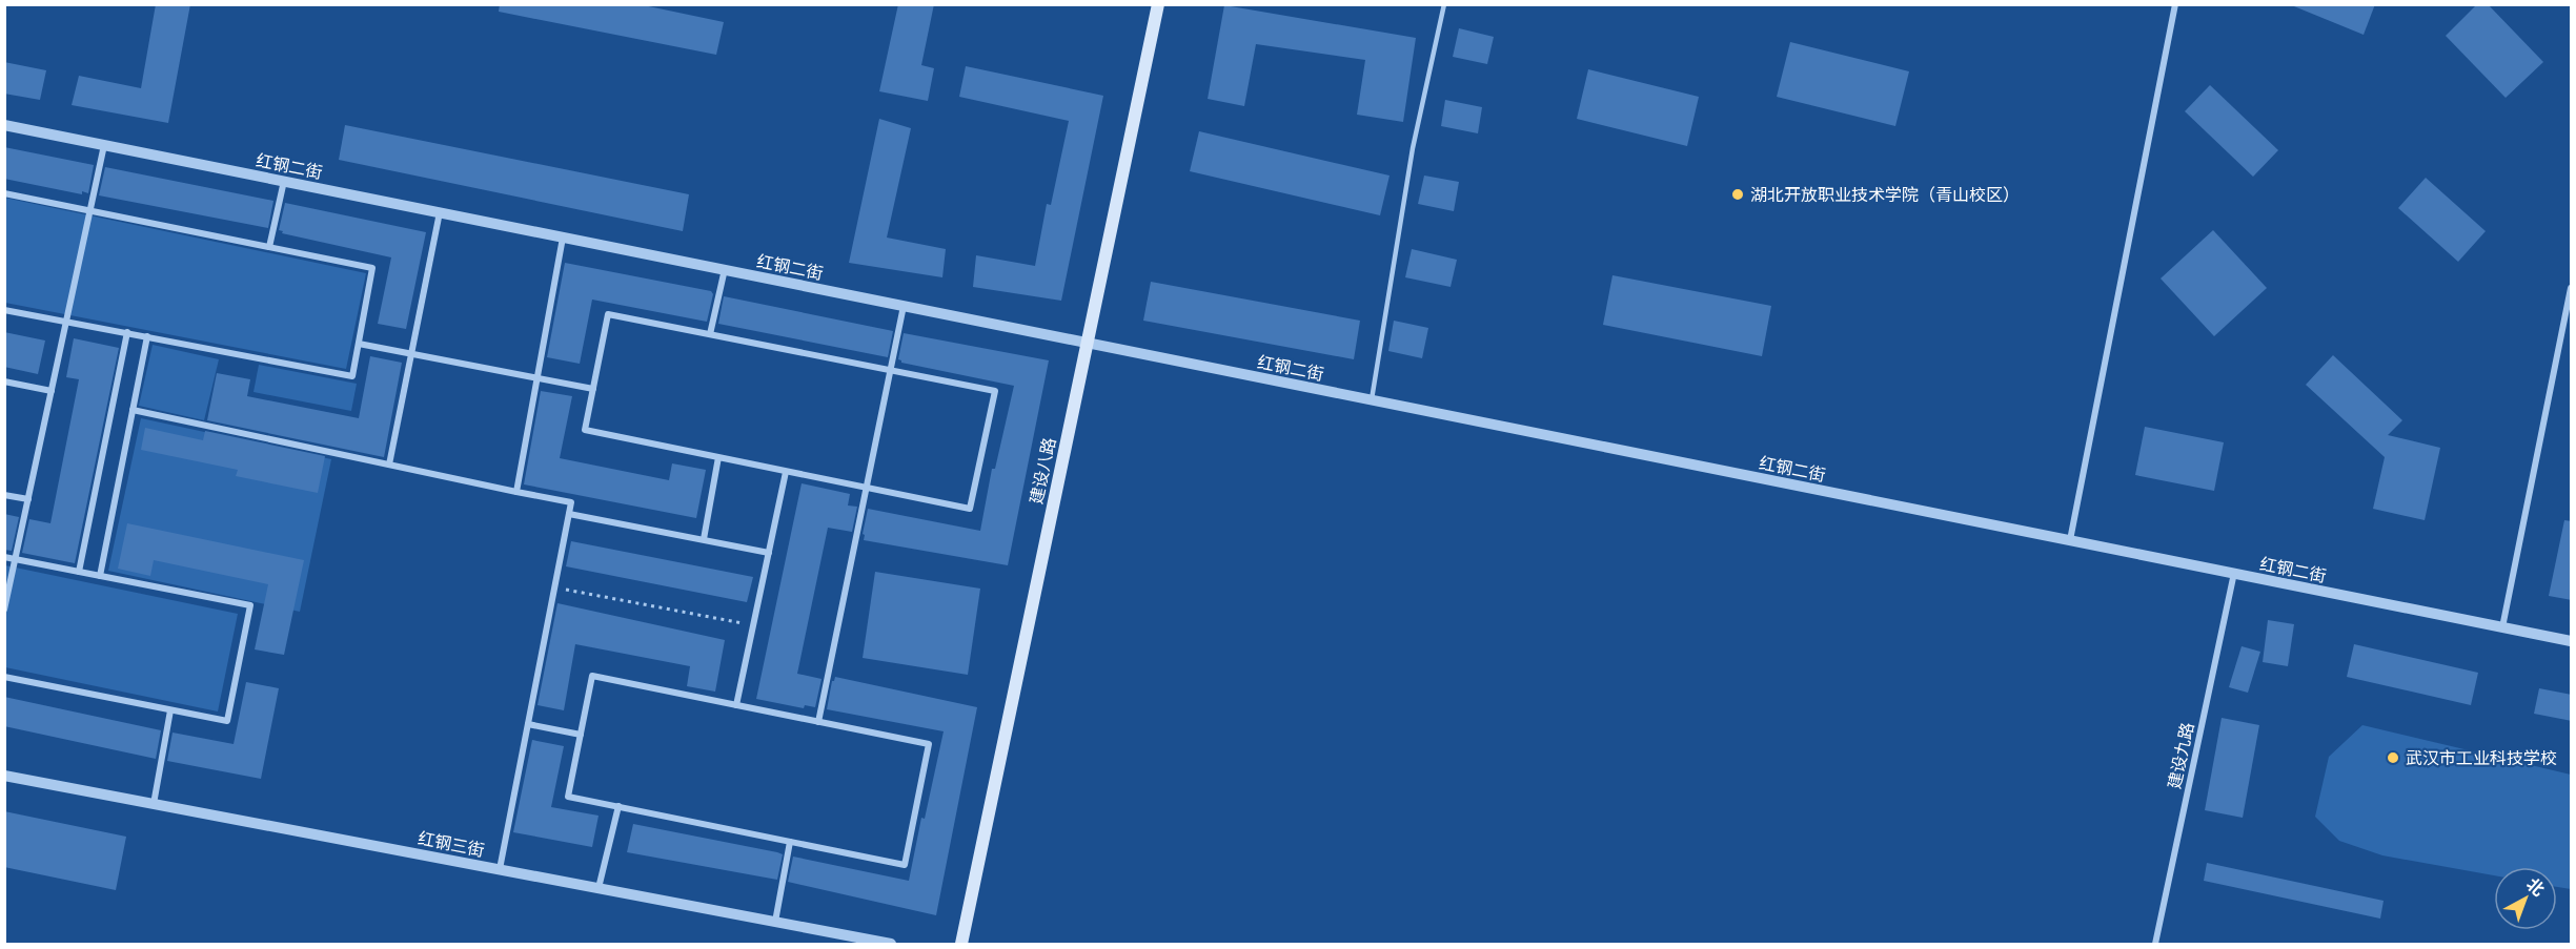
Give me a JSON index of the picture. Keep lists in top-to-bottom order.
{
  "streets": {
    "main road": ["建设八路"],
    "street": ["红钢二街", "建设九路", "红钢三街"]
  },
  "crossings": [
    ["红钢二街", "建设八路"],
    ["红钢二街", "建设九路"]
  ],
  "places": ["湖北开放职业技术学院（青山校区）", "武汉市工业科技学校"],
  "north": "top right"
}
